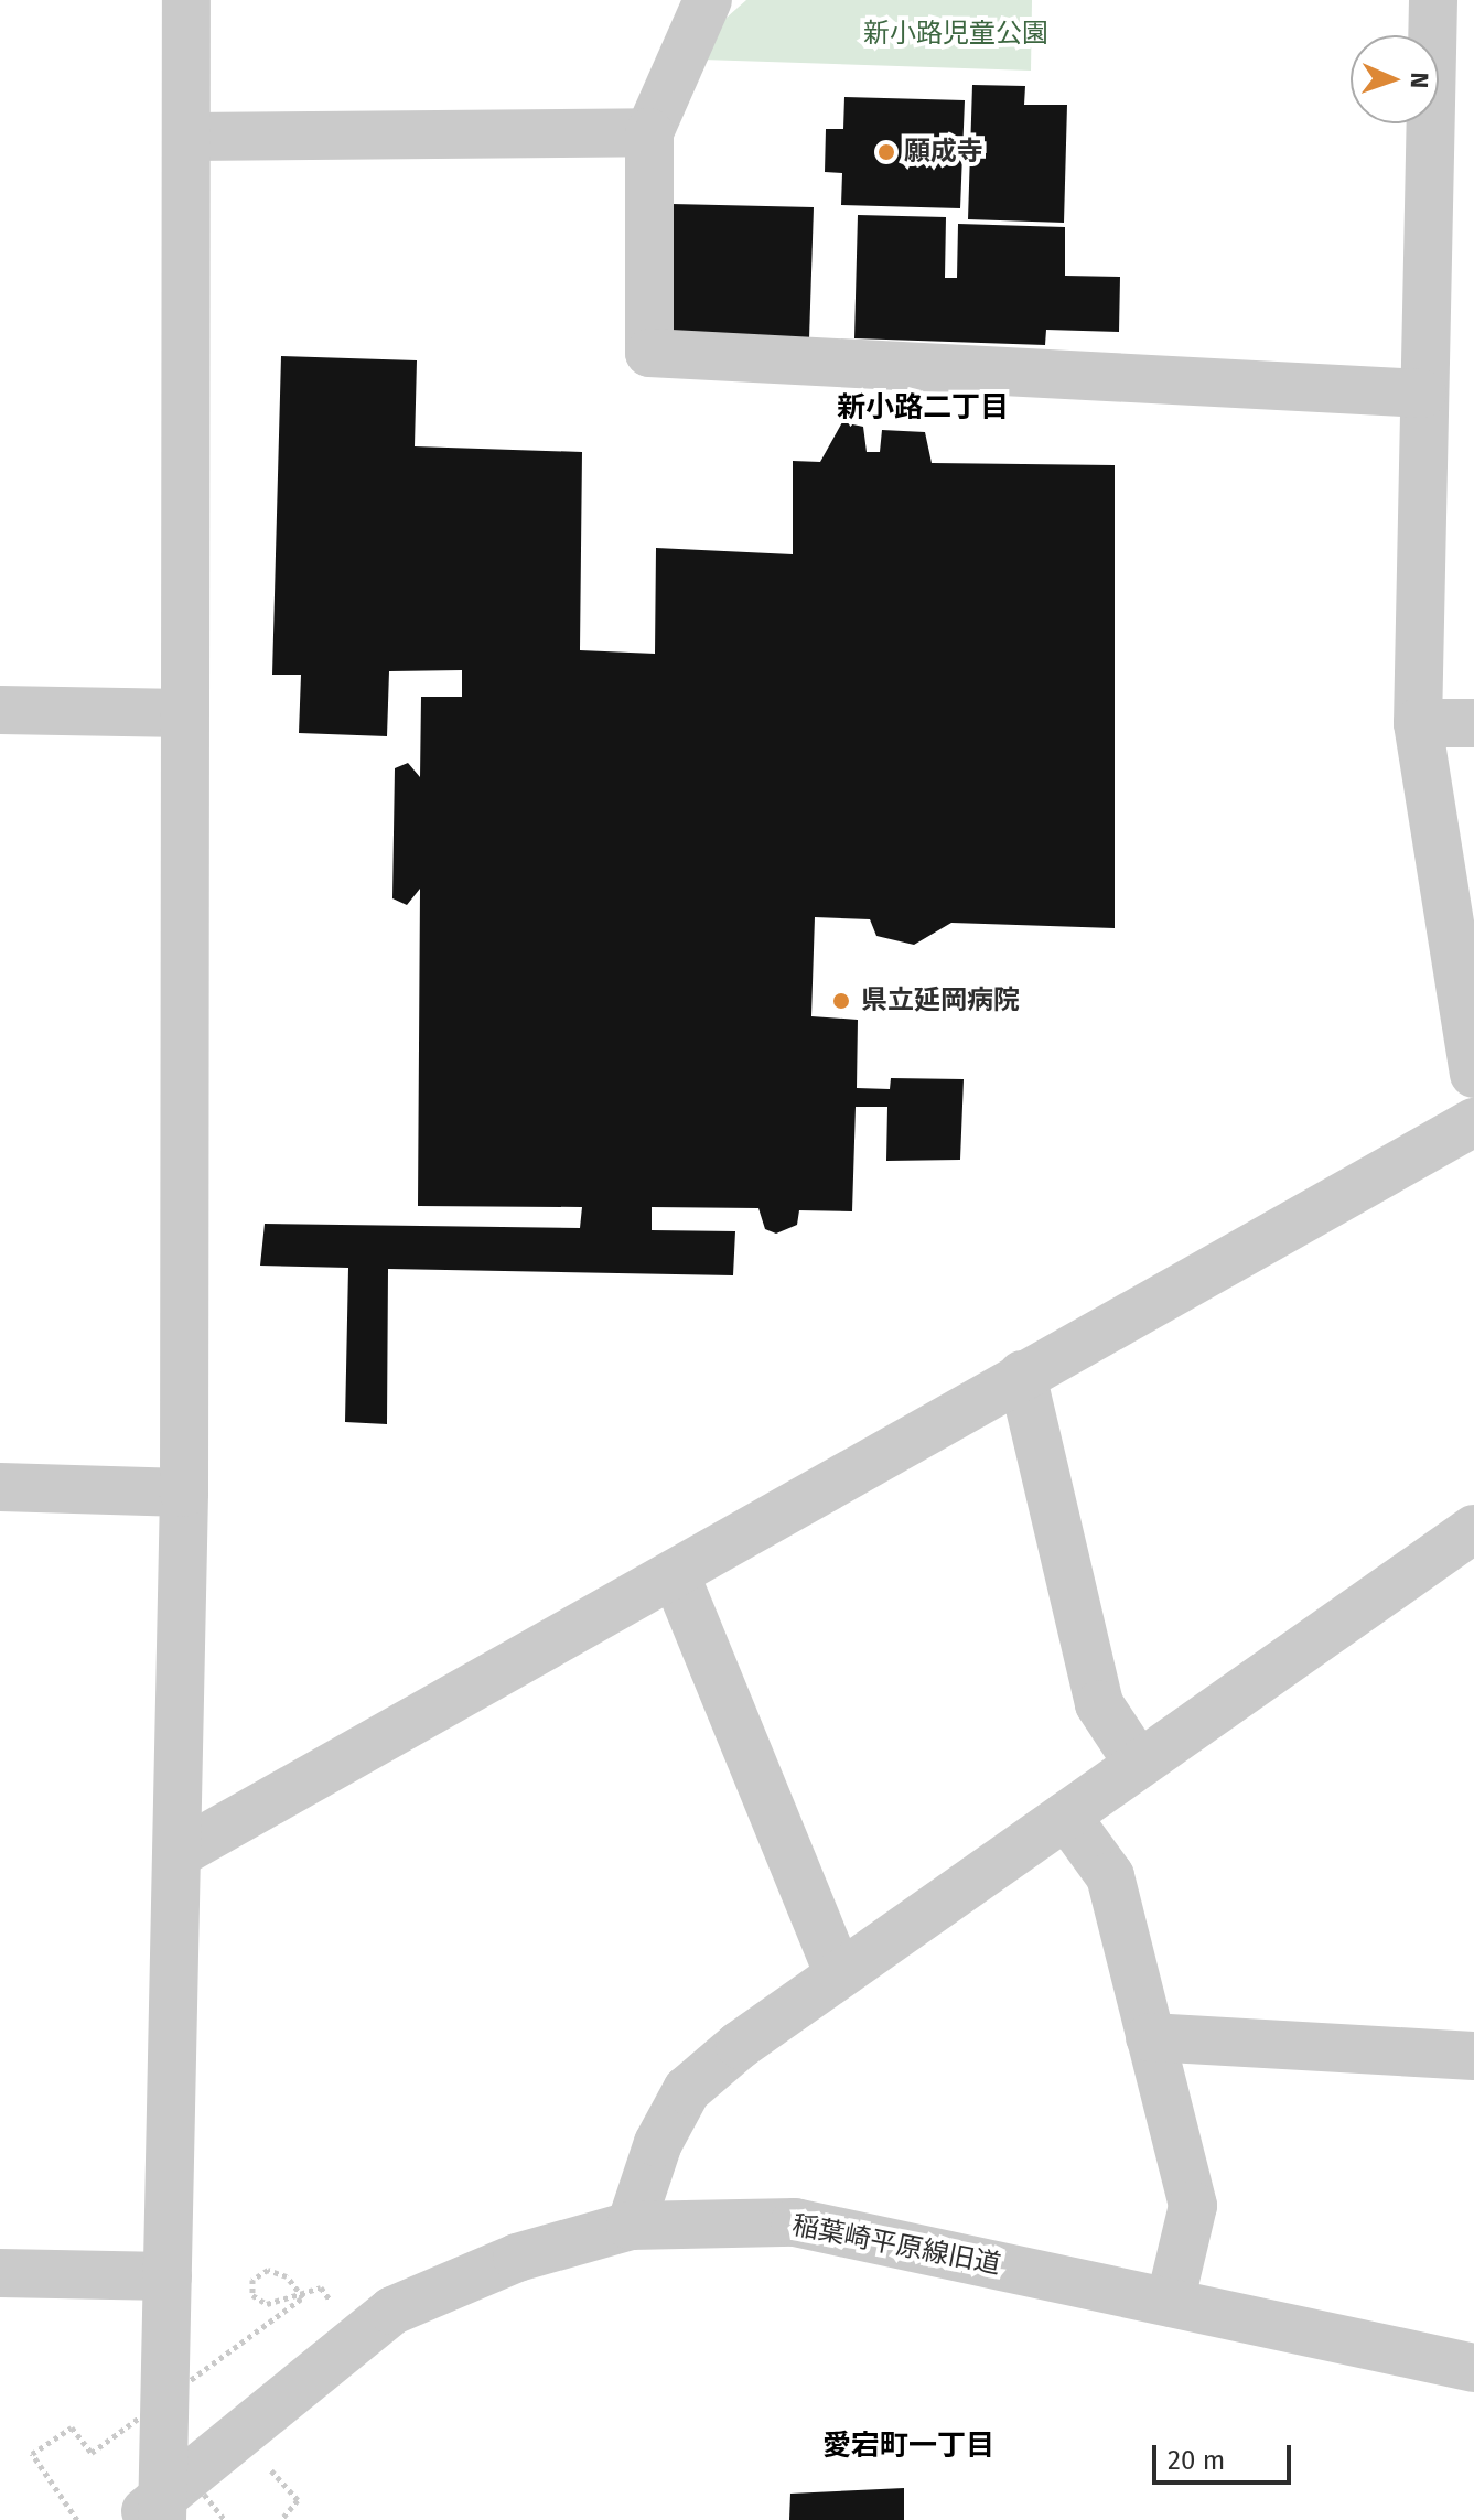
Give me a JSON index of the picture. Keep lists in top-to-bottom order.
{
  "streets": {
    "street": ["稲葉崎平原線旧道"]
  },
  "districts": ["新小路二丁目", "愛宕町一丁目"],
  "parks": ["新小路児童公園"],
  "places": ["願成寺", "県立延岡病院"],
  "scale_bar": "20 m",
  "north": "right"
}
